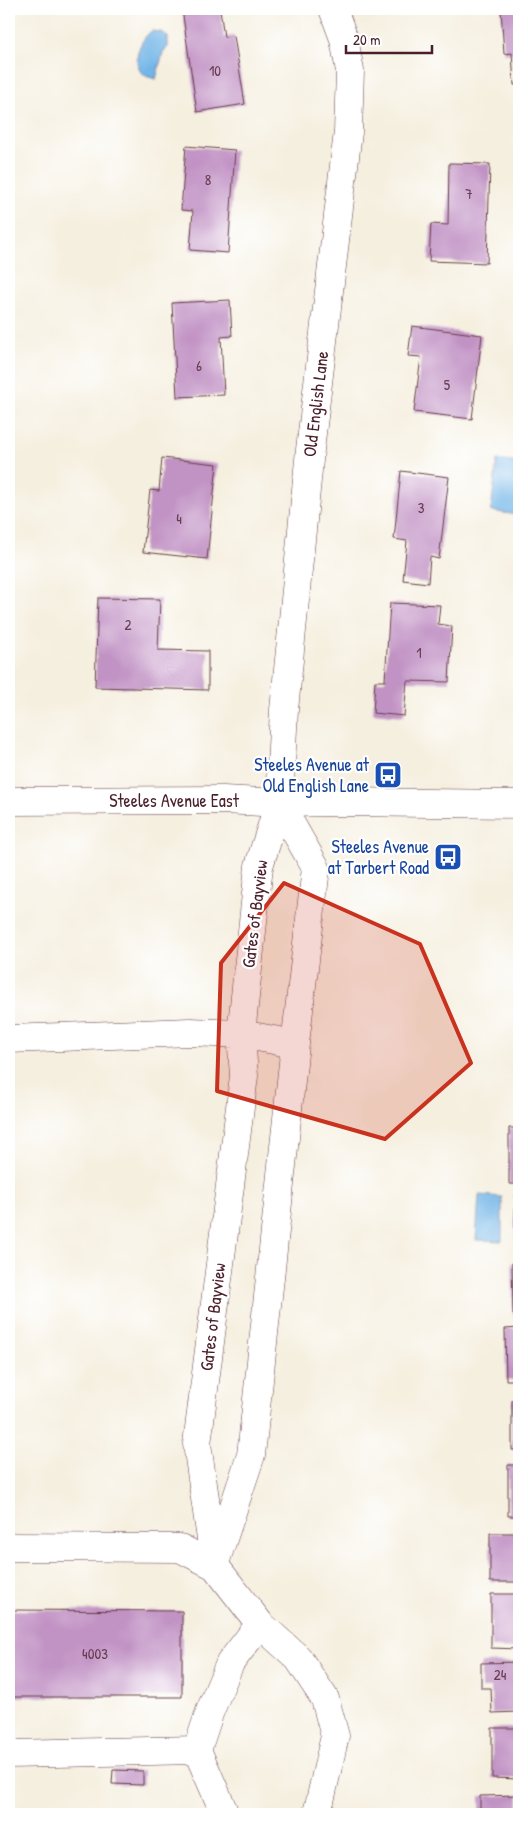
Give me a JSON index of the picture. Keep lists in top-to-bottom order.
{
  "streets": {
    "street": ["Old English Lane", "Steeles Avenue East", "Gates of Bayview"]
  },
  "crossings": [
    ["Old English Lane", "Steeles Avenue East"],
    ["Old English Lane", "Gates of Bayview"],
    ["Steeles Avenue East", "Gates of Bayview"]
  ],
  "places": {
    "bus stop": ["Steeles Avenue at Old English Lane", "Steeles Avenue at Tarbert Road"]
  },
  "house_numbers": [
    "10",
    "8",
    "7",
    "6",
    "5",
    "3",
    "4",
    "2",
    "1",
    "4003",
    "24"
  ],
  "scale_bar": "20 m"
}
